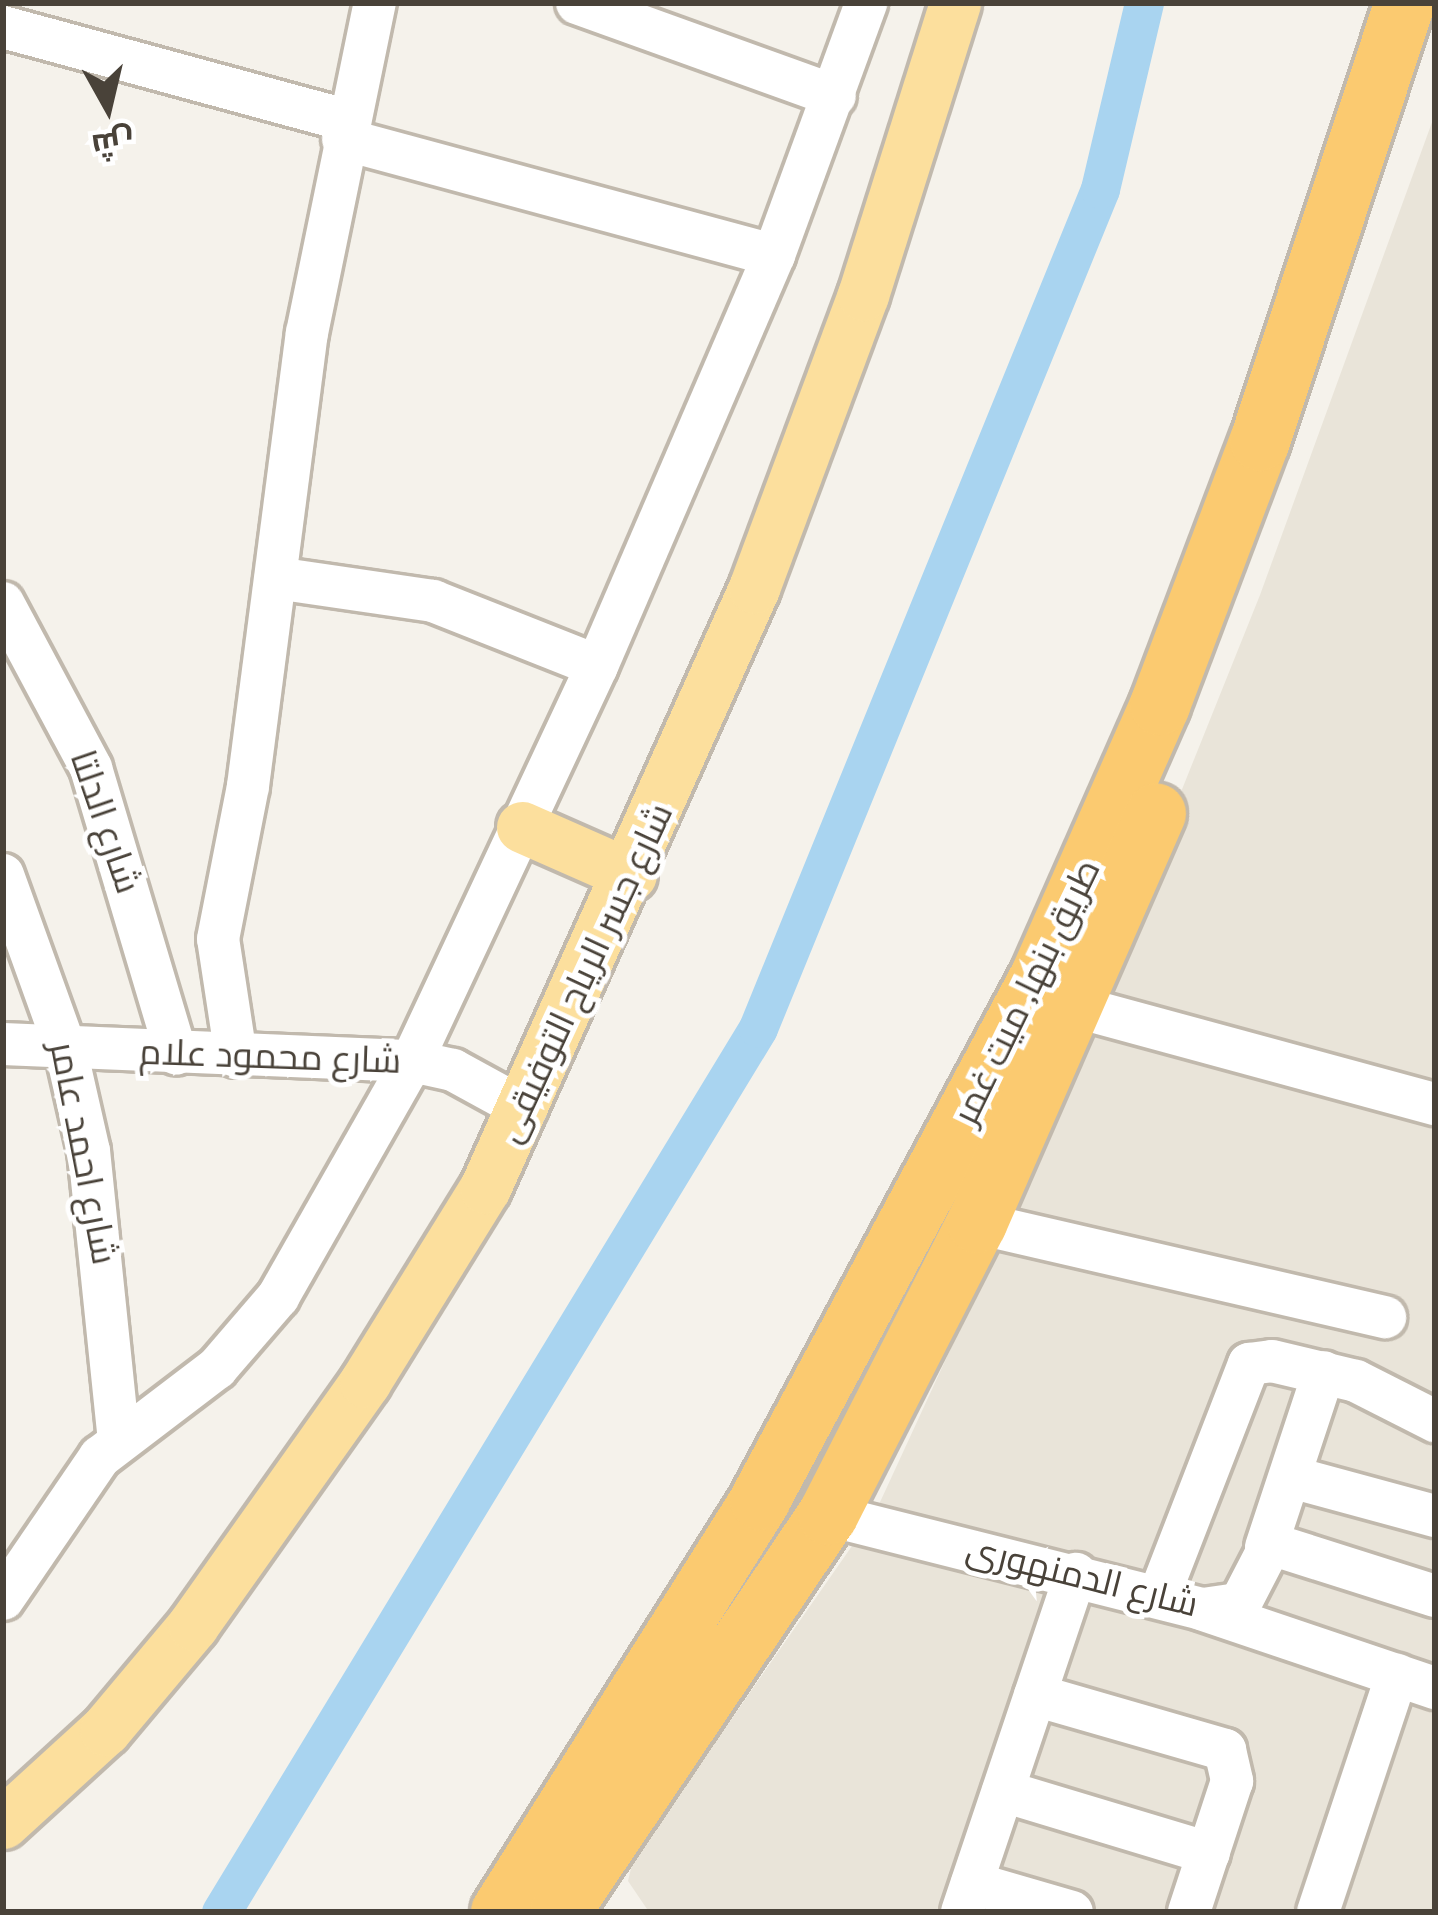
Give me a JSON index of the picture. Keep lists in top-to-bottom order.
{
  "streets": {
    "highway": ["طريق بنها, ميت غمر"],
    "main road": ["شارع جسر الرياح التوفيقى"],
    "street": [
      "شارع الدلتا",
      "شارع محمود علام",
      "شارع احمد عامر",
      "شارع الدمنهورى"
    ]
  },
  "crossings": [
    ["شارع الدلتا", "شارع محمود علام"],
    ["شارع جسر الرياح التوفيقى", "شارع محمود علام"],
    ["طريق بنها, ميت غمر", "شارع الدمنهورى"],
    ["شارع محمود علام", "شارع احمد عامر"]
  ],
  "north": "bottom"
}
